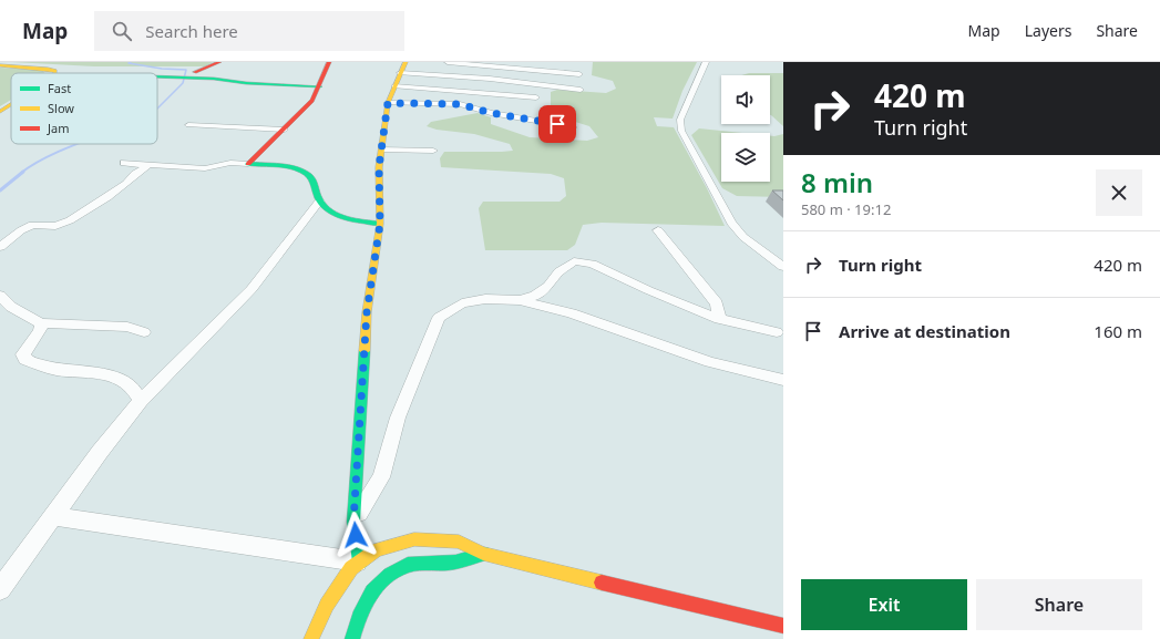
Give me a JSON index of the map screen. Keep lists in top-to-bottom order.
{
  "legend": ["Fast", "Slow", "Jam"],
  "page": {
    "header": "Map",
    "search": "Search here",
    "nav": ["Map", "Layers", "Share"],
    "turn": ["420 m", "Turn right"],
    "heading": ["8 min", "580 m · 19:12"],
    "list": [
      {
        "name": "Turn right",
        "value": "420 m"
      },
      {
        "name": "Arrive at destination",
        "value": "160 m"
      }
    ],
    "buttons": ["Exit", "Share"]
  }
}
